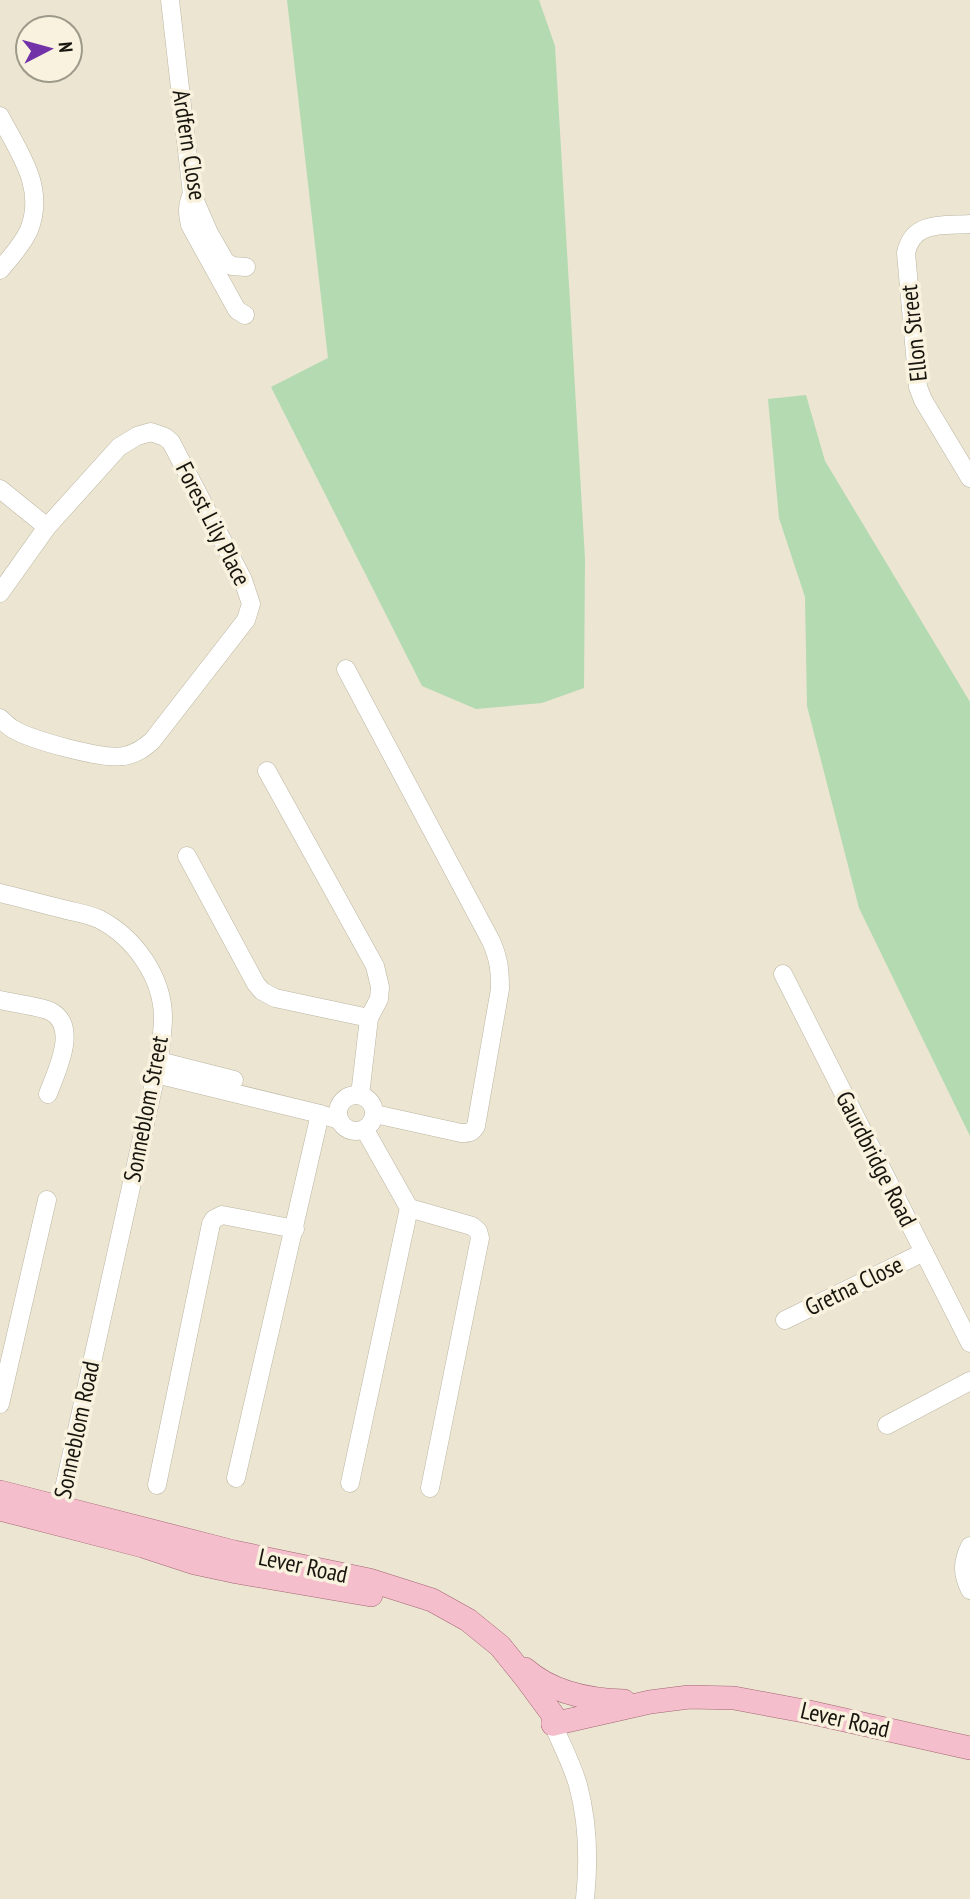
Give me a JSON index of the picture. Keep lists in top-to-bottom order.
{
  "streets": {
    "main road": ["Lever Road"],
    "street": [
      "Ardfern Close",
      "Ellon Street",
      "Forest Lily Place",
      "Sonneblom Street",
      "Gaurdbridge Road",
      "Gretna Close",
      "Sonneblom Road"
    ]
  },
  "crossings": [
    ["Sonneblom Street", "Sonneblom Road"],
    ["Gaurdbridge Road", "Gretna Close"],
    ["Sonneblom Road", "Lever Road"]
  ],
  "north": "right"
}
